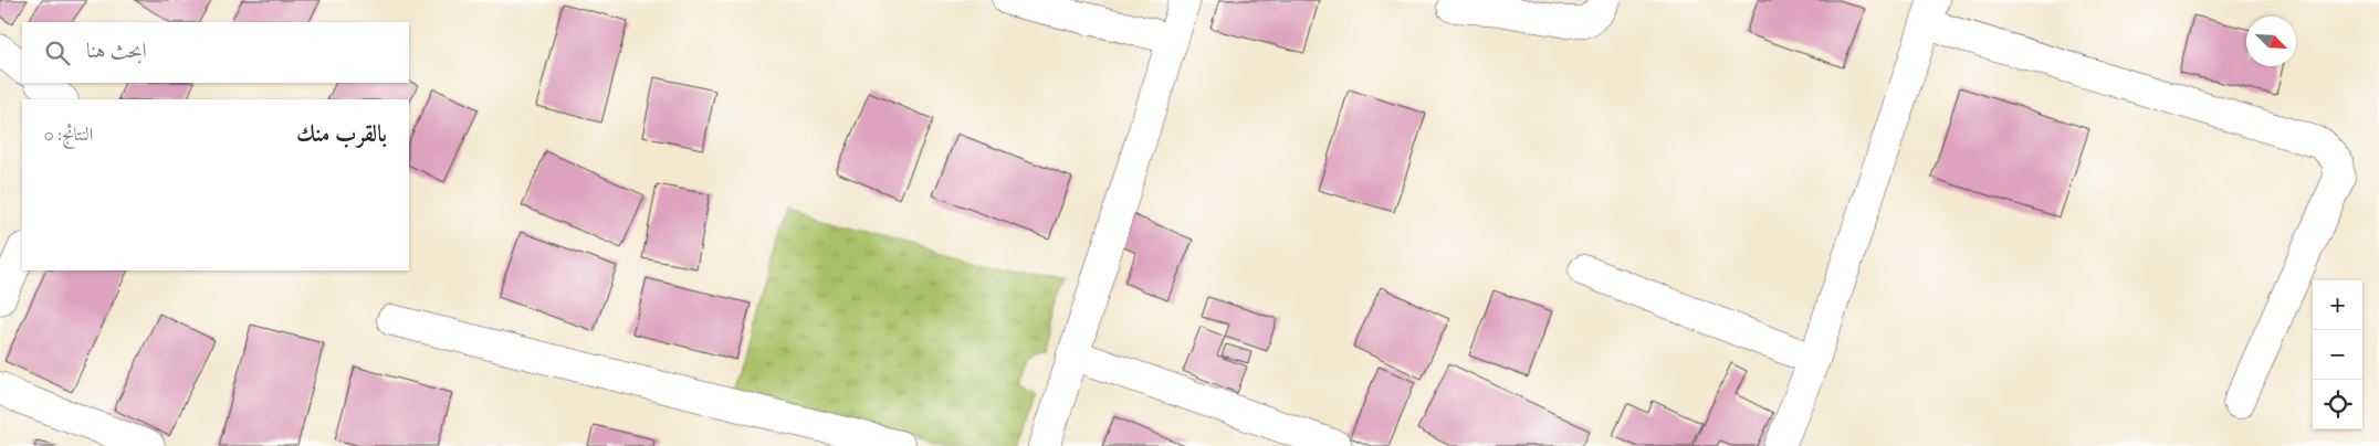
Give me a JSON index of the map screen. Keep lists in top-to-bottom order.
{
  "north": "bottom right",
  "page": {
    "search": "ابحث هنا",
    "heading": ["بالقرب منك", "النتائج: 0"],
    "map_buttons": ["+", "−"]
  }
}
